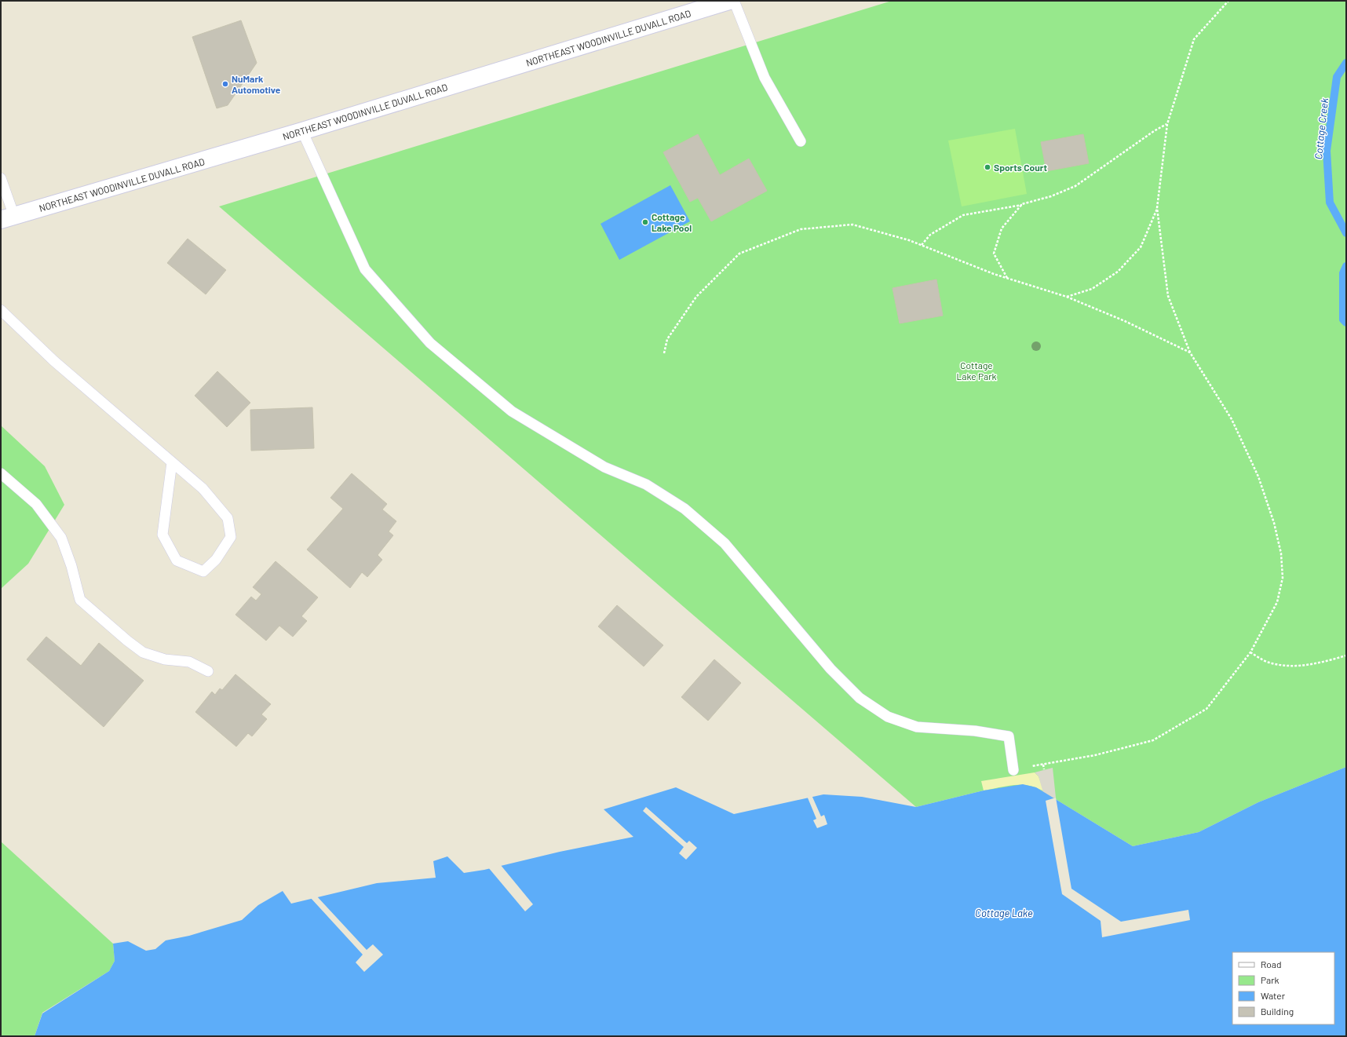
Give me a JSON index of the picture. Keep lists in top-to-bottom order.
{
  "streets": {
    "main road": ["NORTHEAST WOODINVILLE DUVALL ROAD"]
  },
  "water": ["Cottage Creek", "Cottage Lake"],
  "parks": ["Cottage Lake Park"],
  "places": ["NuMark Automotive", "Sports Court", "Cottage Lake Pool"],
  "legend": [
    "Road",
    "Park",
    "Water",
    "Building"
  ]
}
